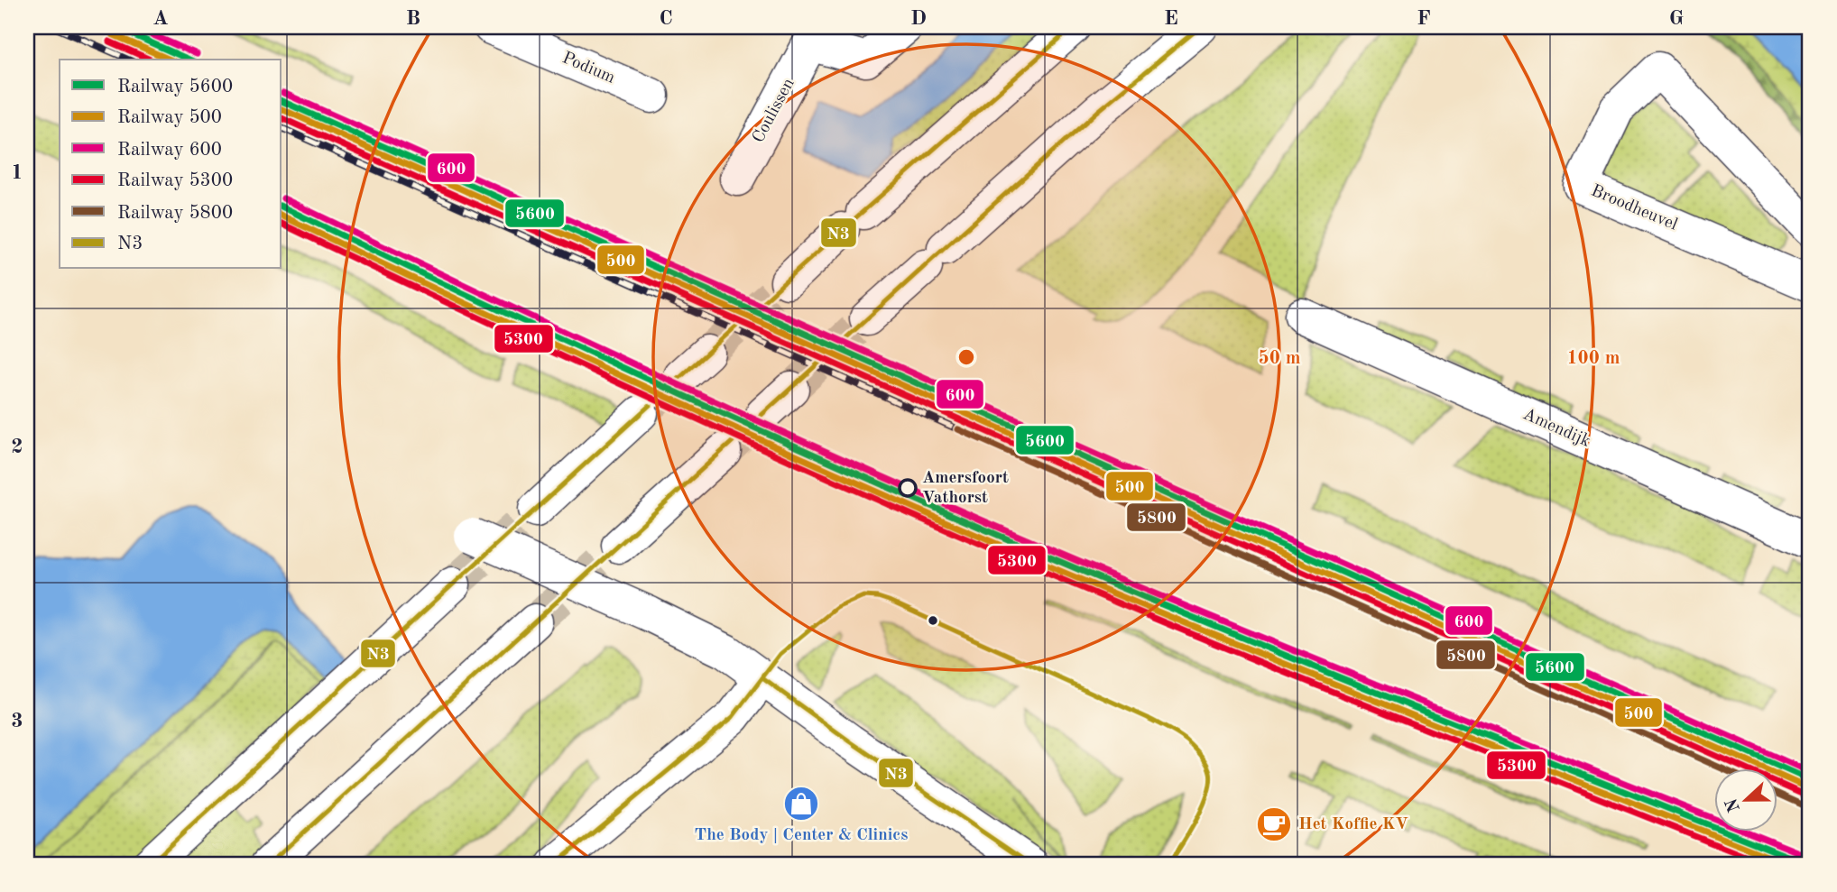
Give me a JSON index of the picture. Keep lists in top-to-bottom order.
{
  "streets": {
    "street": [
      "Podium",
      "Coulissen",
      "Broodheuvel",
      "Amendijk"
    ]
  },
  "places": {
    "other": ["Amersfoort Vathorst"],
    "shop": ["The Body | Center & Clinics"],
    "cafe": ["Het Koffie KV"]
  },
  "lines": [
    "rail line 5600",
    "rail line 600",
    "transit line N3",
    "rail line 500",
    "rail line 5300",
    "rail line 5800"
  ],
  "legend": [
    "Railway 5600",
    "Railway 500",
    "Railway 600",
    "Railway 5300",
    "Railway 5800",
    "N3"
  ],
  "north": "left",
  "grid": {
    "columns": [
      "A",
      "B",
      "C",
      "D",
      "E",
      "F",
      "G"
    ],
    "rows": ["1", "2", "3"]
  },
  "rings": ["50 m", "100 m"]
}
